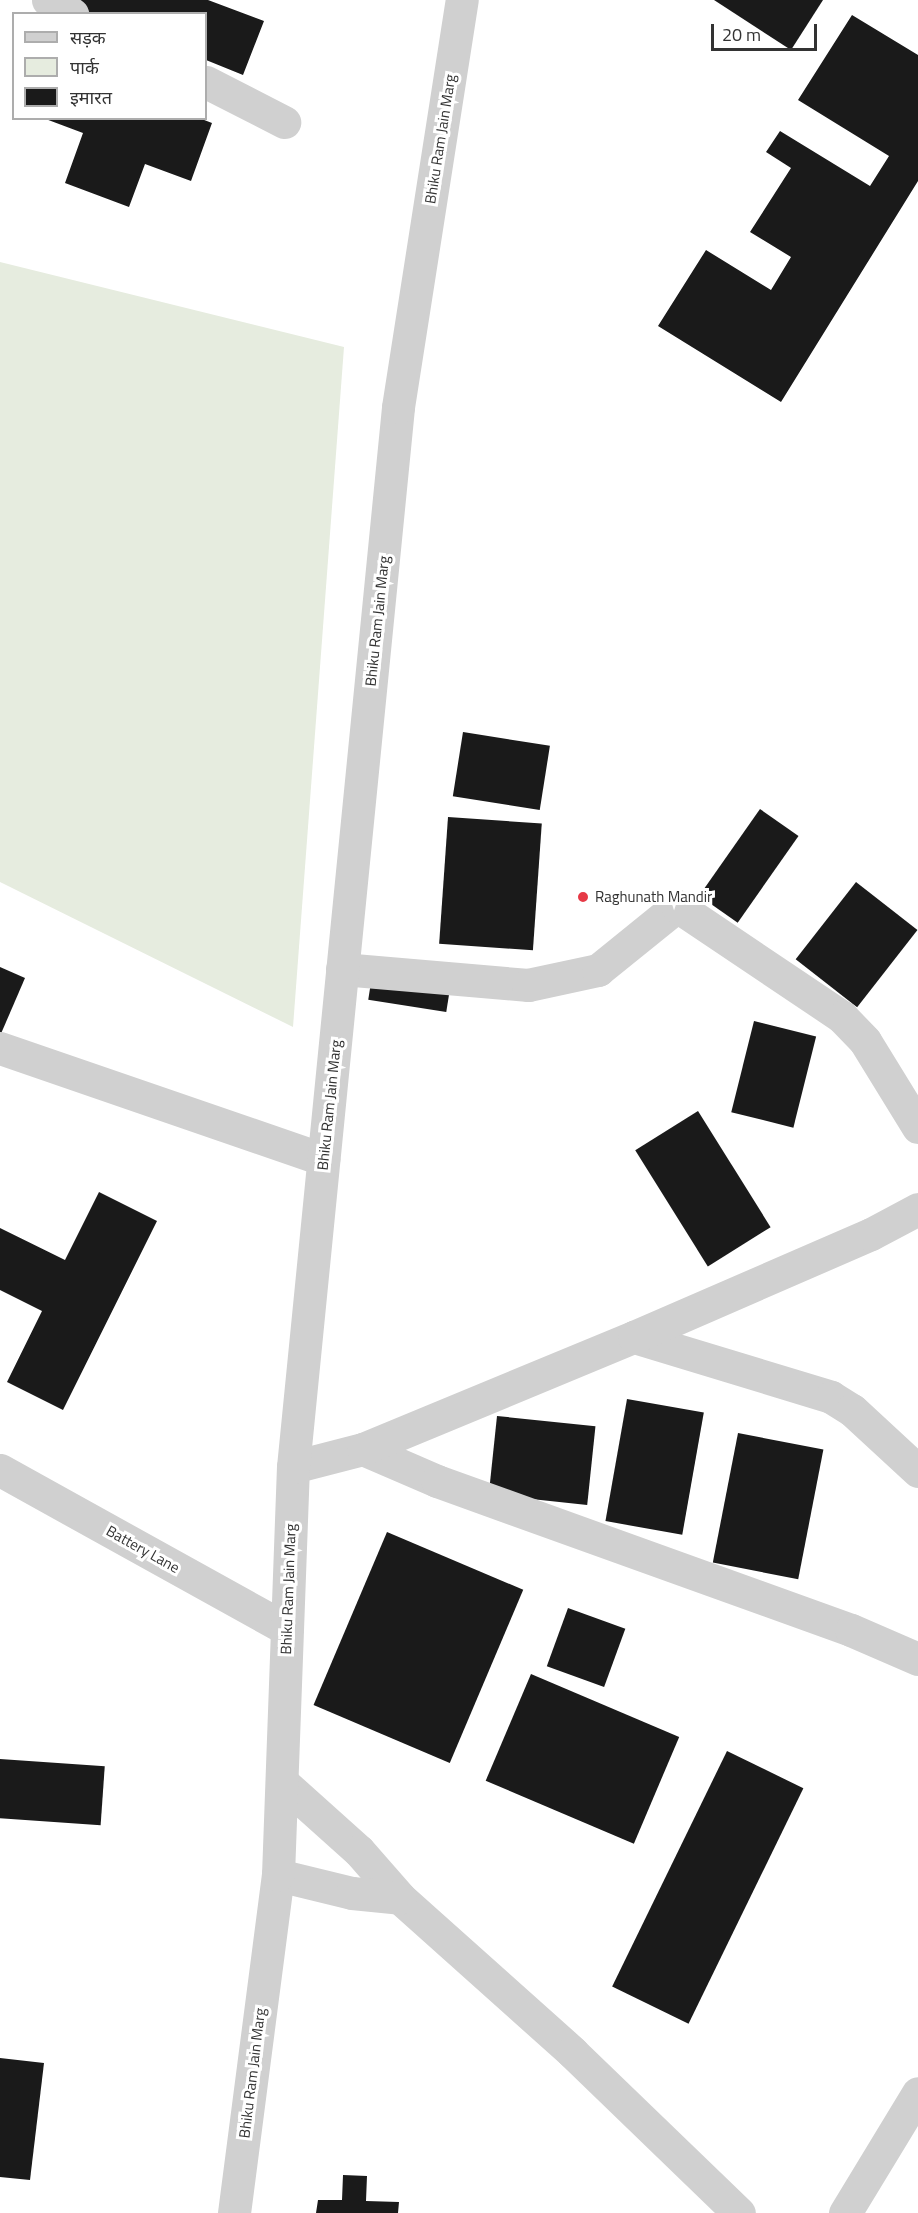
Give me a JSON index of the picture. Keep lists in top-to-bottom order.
{
  "streets": {
    "street": ["Bhiku Ram Jain Marg", "Battery Lane"]
  },
  "crossings": [
    ["Bhiku Ram Jain Marg", "Battery Lane"]
  ],
  "places": ["Raghunath Mandir"],
  "legend": ["सड़क", "पार्क", "इमारत"],
  "scale_bar": "20 m"
}
